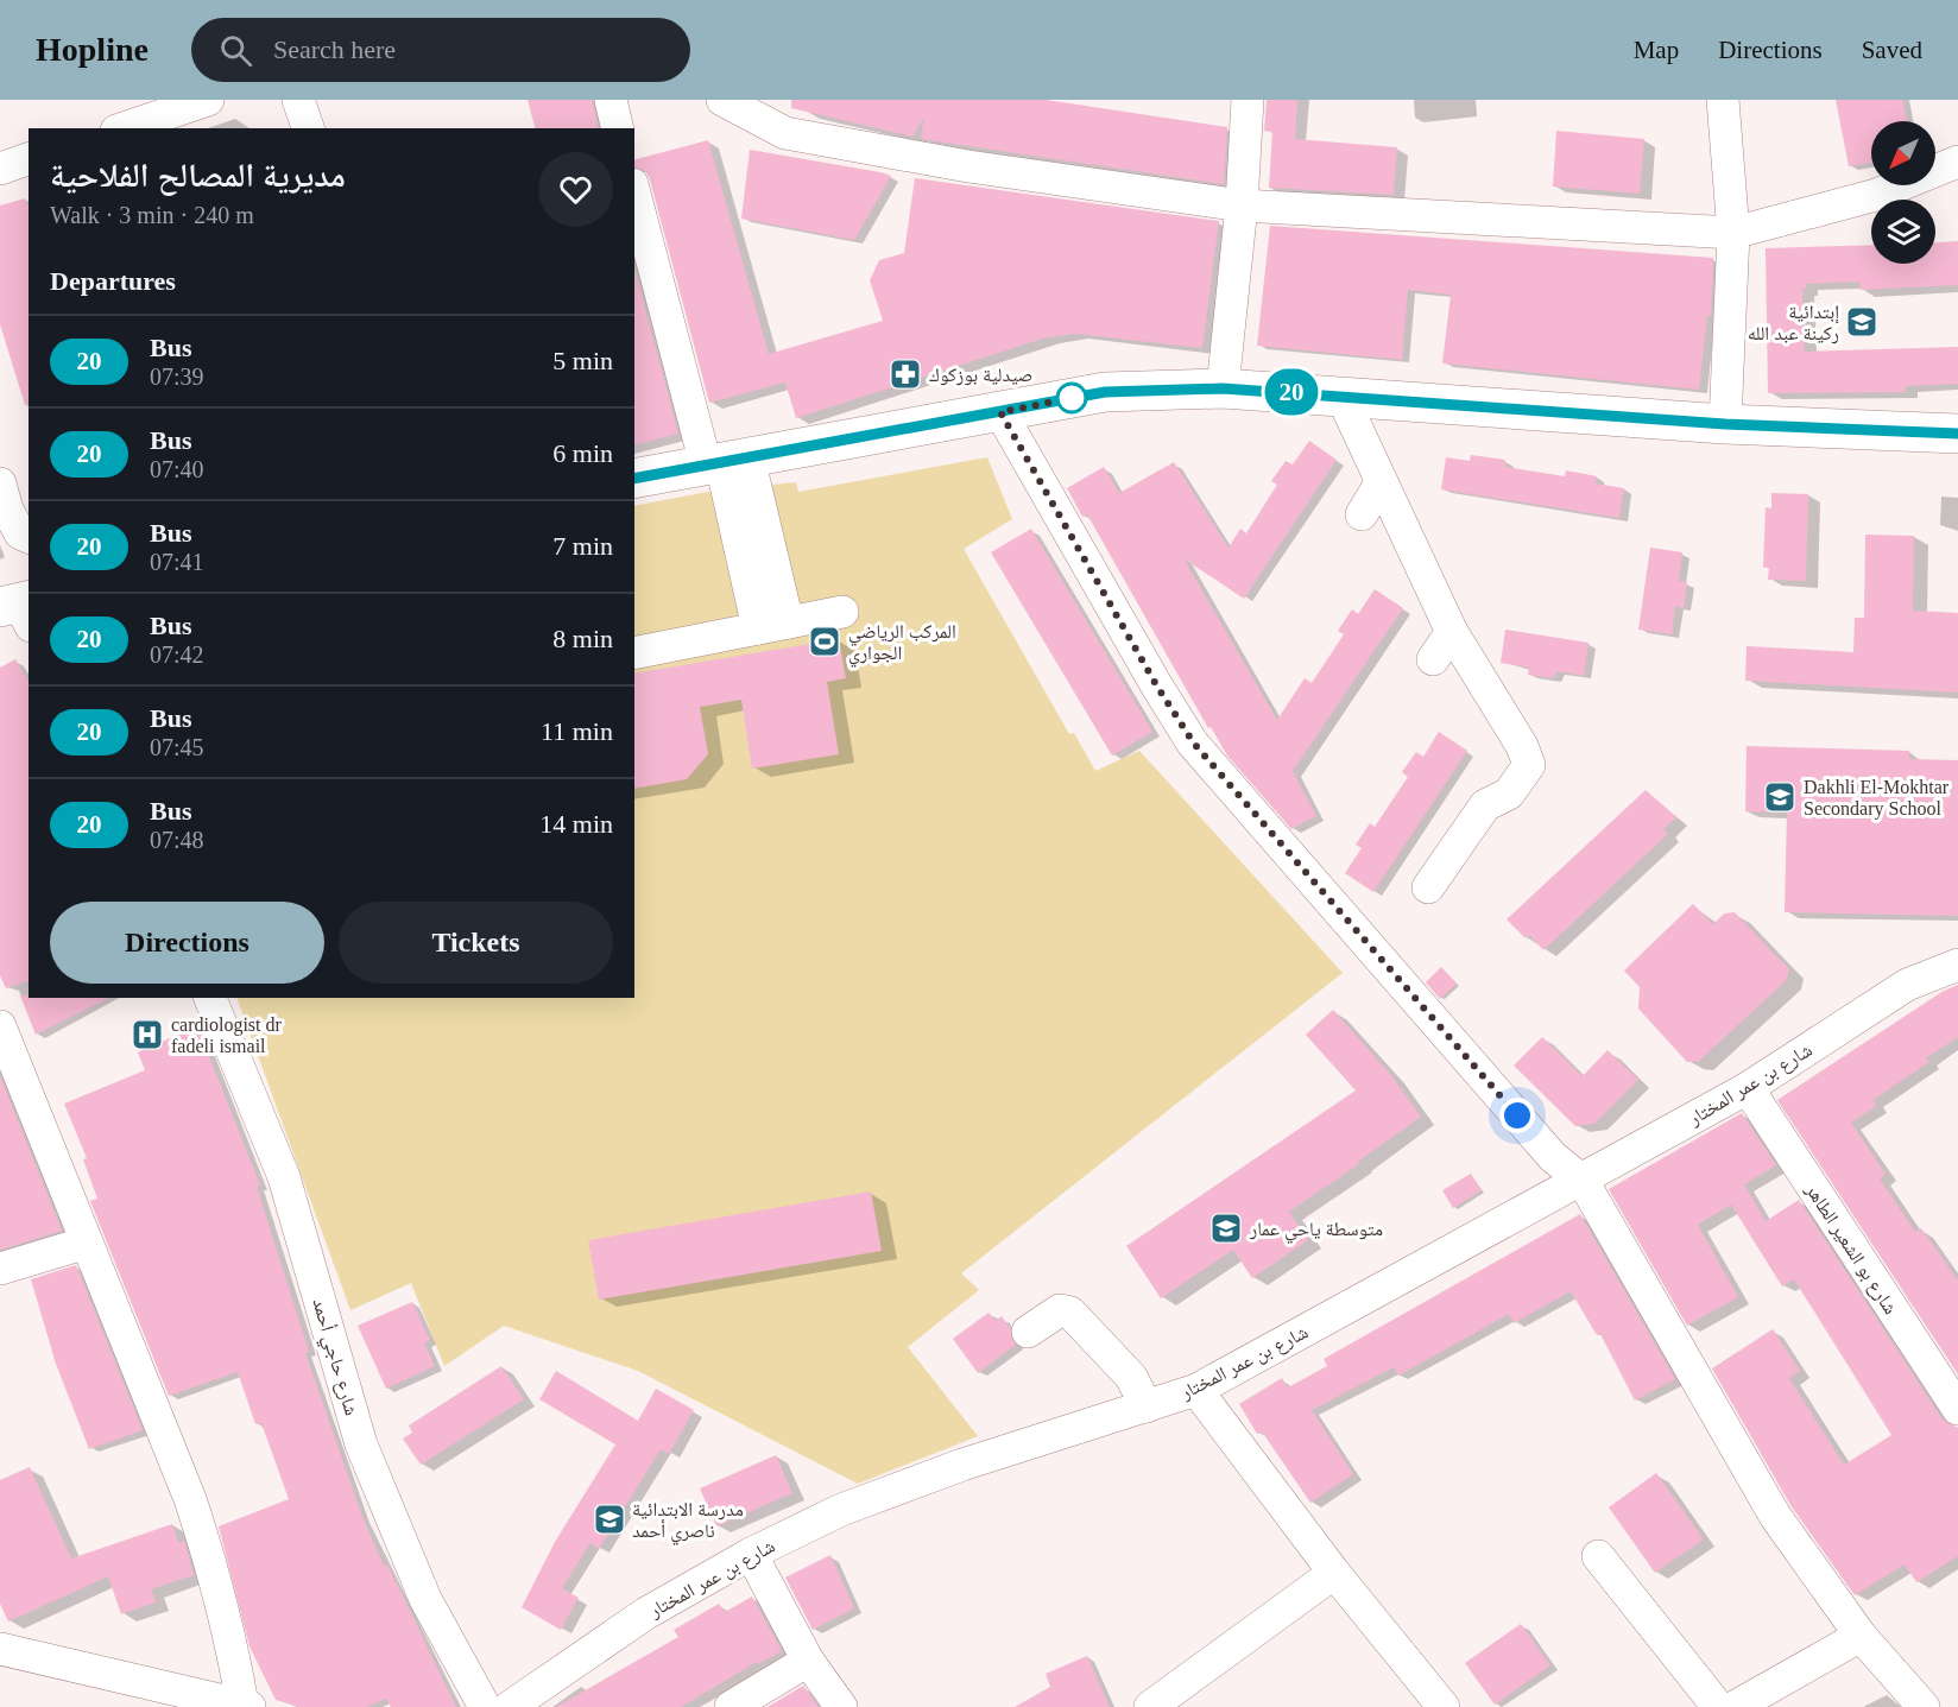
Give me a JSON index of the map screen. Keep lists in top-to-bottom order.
{
  "streets": {
    "street": ["شارع بن عمر المختار", "شارع بو الشعير الطاهر", "شارع حاجي أحمد"]
  },
  "crossings": [
    ["شارع بن عمر المختار", "شارع بو الشعير الطاهر"]
  ],
  "places": {
    "school or university": [
      "إبتدائية ركينة عبد الله",
      "Dakhli El-Mokhtar Secondary School",
      "متوسطة ياحي عمار",
      "مدرسة الابتدائية ناصري أحمد"
    ],
    "pharmacy": ["صيدلية بوزكوك"],
    "sports": ["المركب الرياضي الجواري"],
    "hospital": ["cardiologist dr fadeli ismail"]
  },
  "lines": ["bus line 20"],
  "north": "bottom left",
  "page": {
    "header": "Hopline",
    "search": "Search here",
    "nav": ["Map", "Directions", "Saved"],
    "on_map": "20",
    "heading": [
      ["مديرية المصالح الفلاحية", "Walk · 3 min · 240 m"],
      "Departures"
    ],
    "list": [
      {
        "mark": "20",
        "name": "Bus",
        "note": "07:39",
        "value": "5 min"
      },
      {
        "mark": "20",
        "name": "Bus",
        "note": "07:40",
        "value": "6 min"
      },
      {
        "mark": "20",
        "name": "Bus",
        "note": "07:41",
        "value": "7 min"
      },
      {
        "mark": "20",
        "name": "Bus",
        "note": "07:42",
        "value": "8 min"
      },
      {
        "mark": "20",
        "name": "Bus",
        "note": "07:45",
        "value": "11 min"
      },
      {
        "mark": "20",
        "name": "Bus",
        "note": "07:48",
        "value": "14 min"
      }
    ],
    "buttons": ["Directions", "Tickets"]
  }
}
